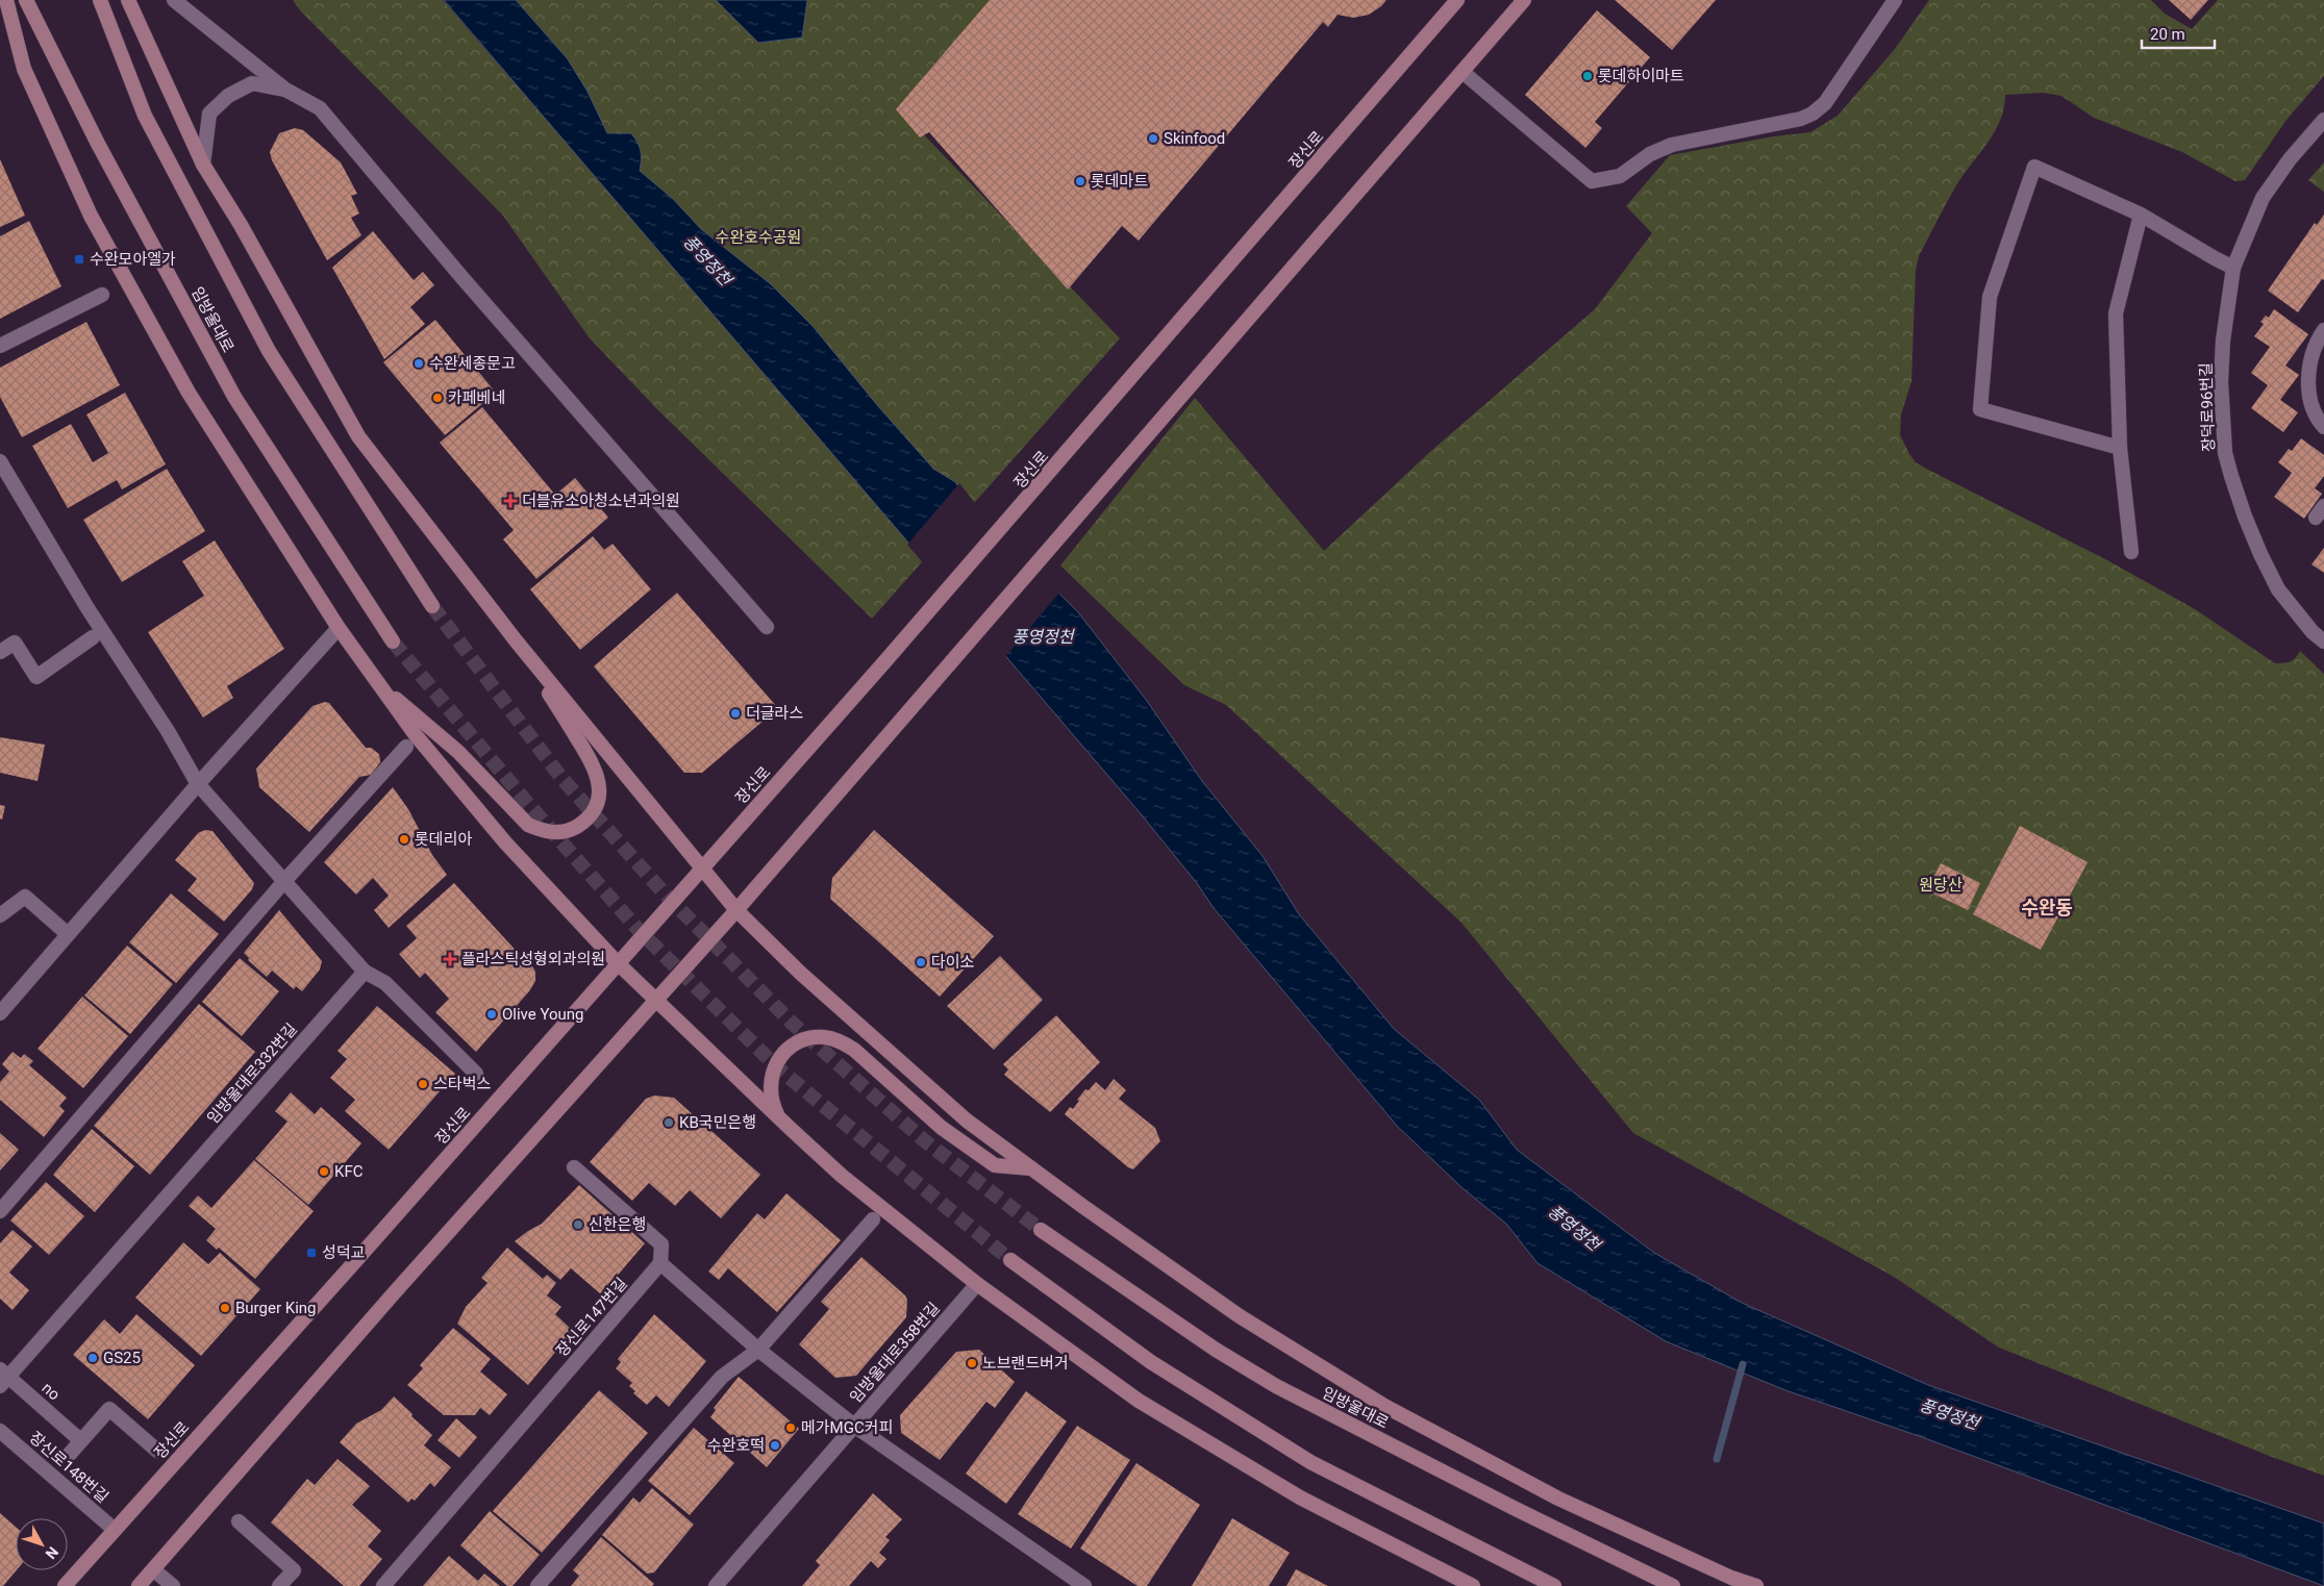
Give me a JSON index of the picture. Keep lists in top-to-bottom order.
{
  "streets": {
    "main road": ["장신로", "임방울대로"],
    "street": [
      "장덕로96번길",
      "임방울대로332번길",
      "장신로147번길",
      "임방울대로358번길",
      "no",
      "장신로148번길"
    ]
  },
  "crossings": [
    ["장신로", "장신로148번길"],
    ["임방울대로332번길", "no"]
  ],
  "districts": ["수완동"],
  "water": ["풍영정천"],
  "parks": ["수완호수공원", "원당산"],
  "places": {
    "other": [
      "롯데하이마트",
      "Skinfood",
      "롯데마트",
      "수완세종문고",
      "카페베네",
      "더글라스",
      "롯데리아",
      "다이소",
      "Olive Young",
      "스타벅스",
      "KB국민은행",
      "KFC",
      "신한은행",
      "Burger King",
      "GS25",
      "노브랜드버거",
      "메가MGC커피",
      "수완호떡"
    ],
    "transit": ["수완모아엘가", "성덕교"],
    "health": ["더블유소아청소년과의원", "플라스틱성형외과의원"]
  },
  "scale_bar": "20 m",
  "north": "bottom right"
}
